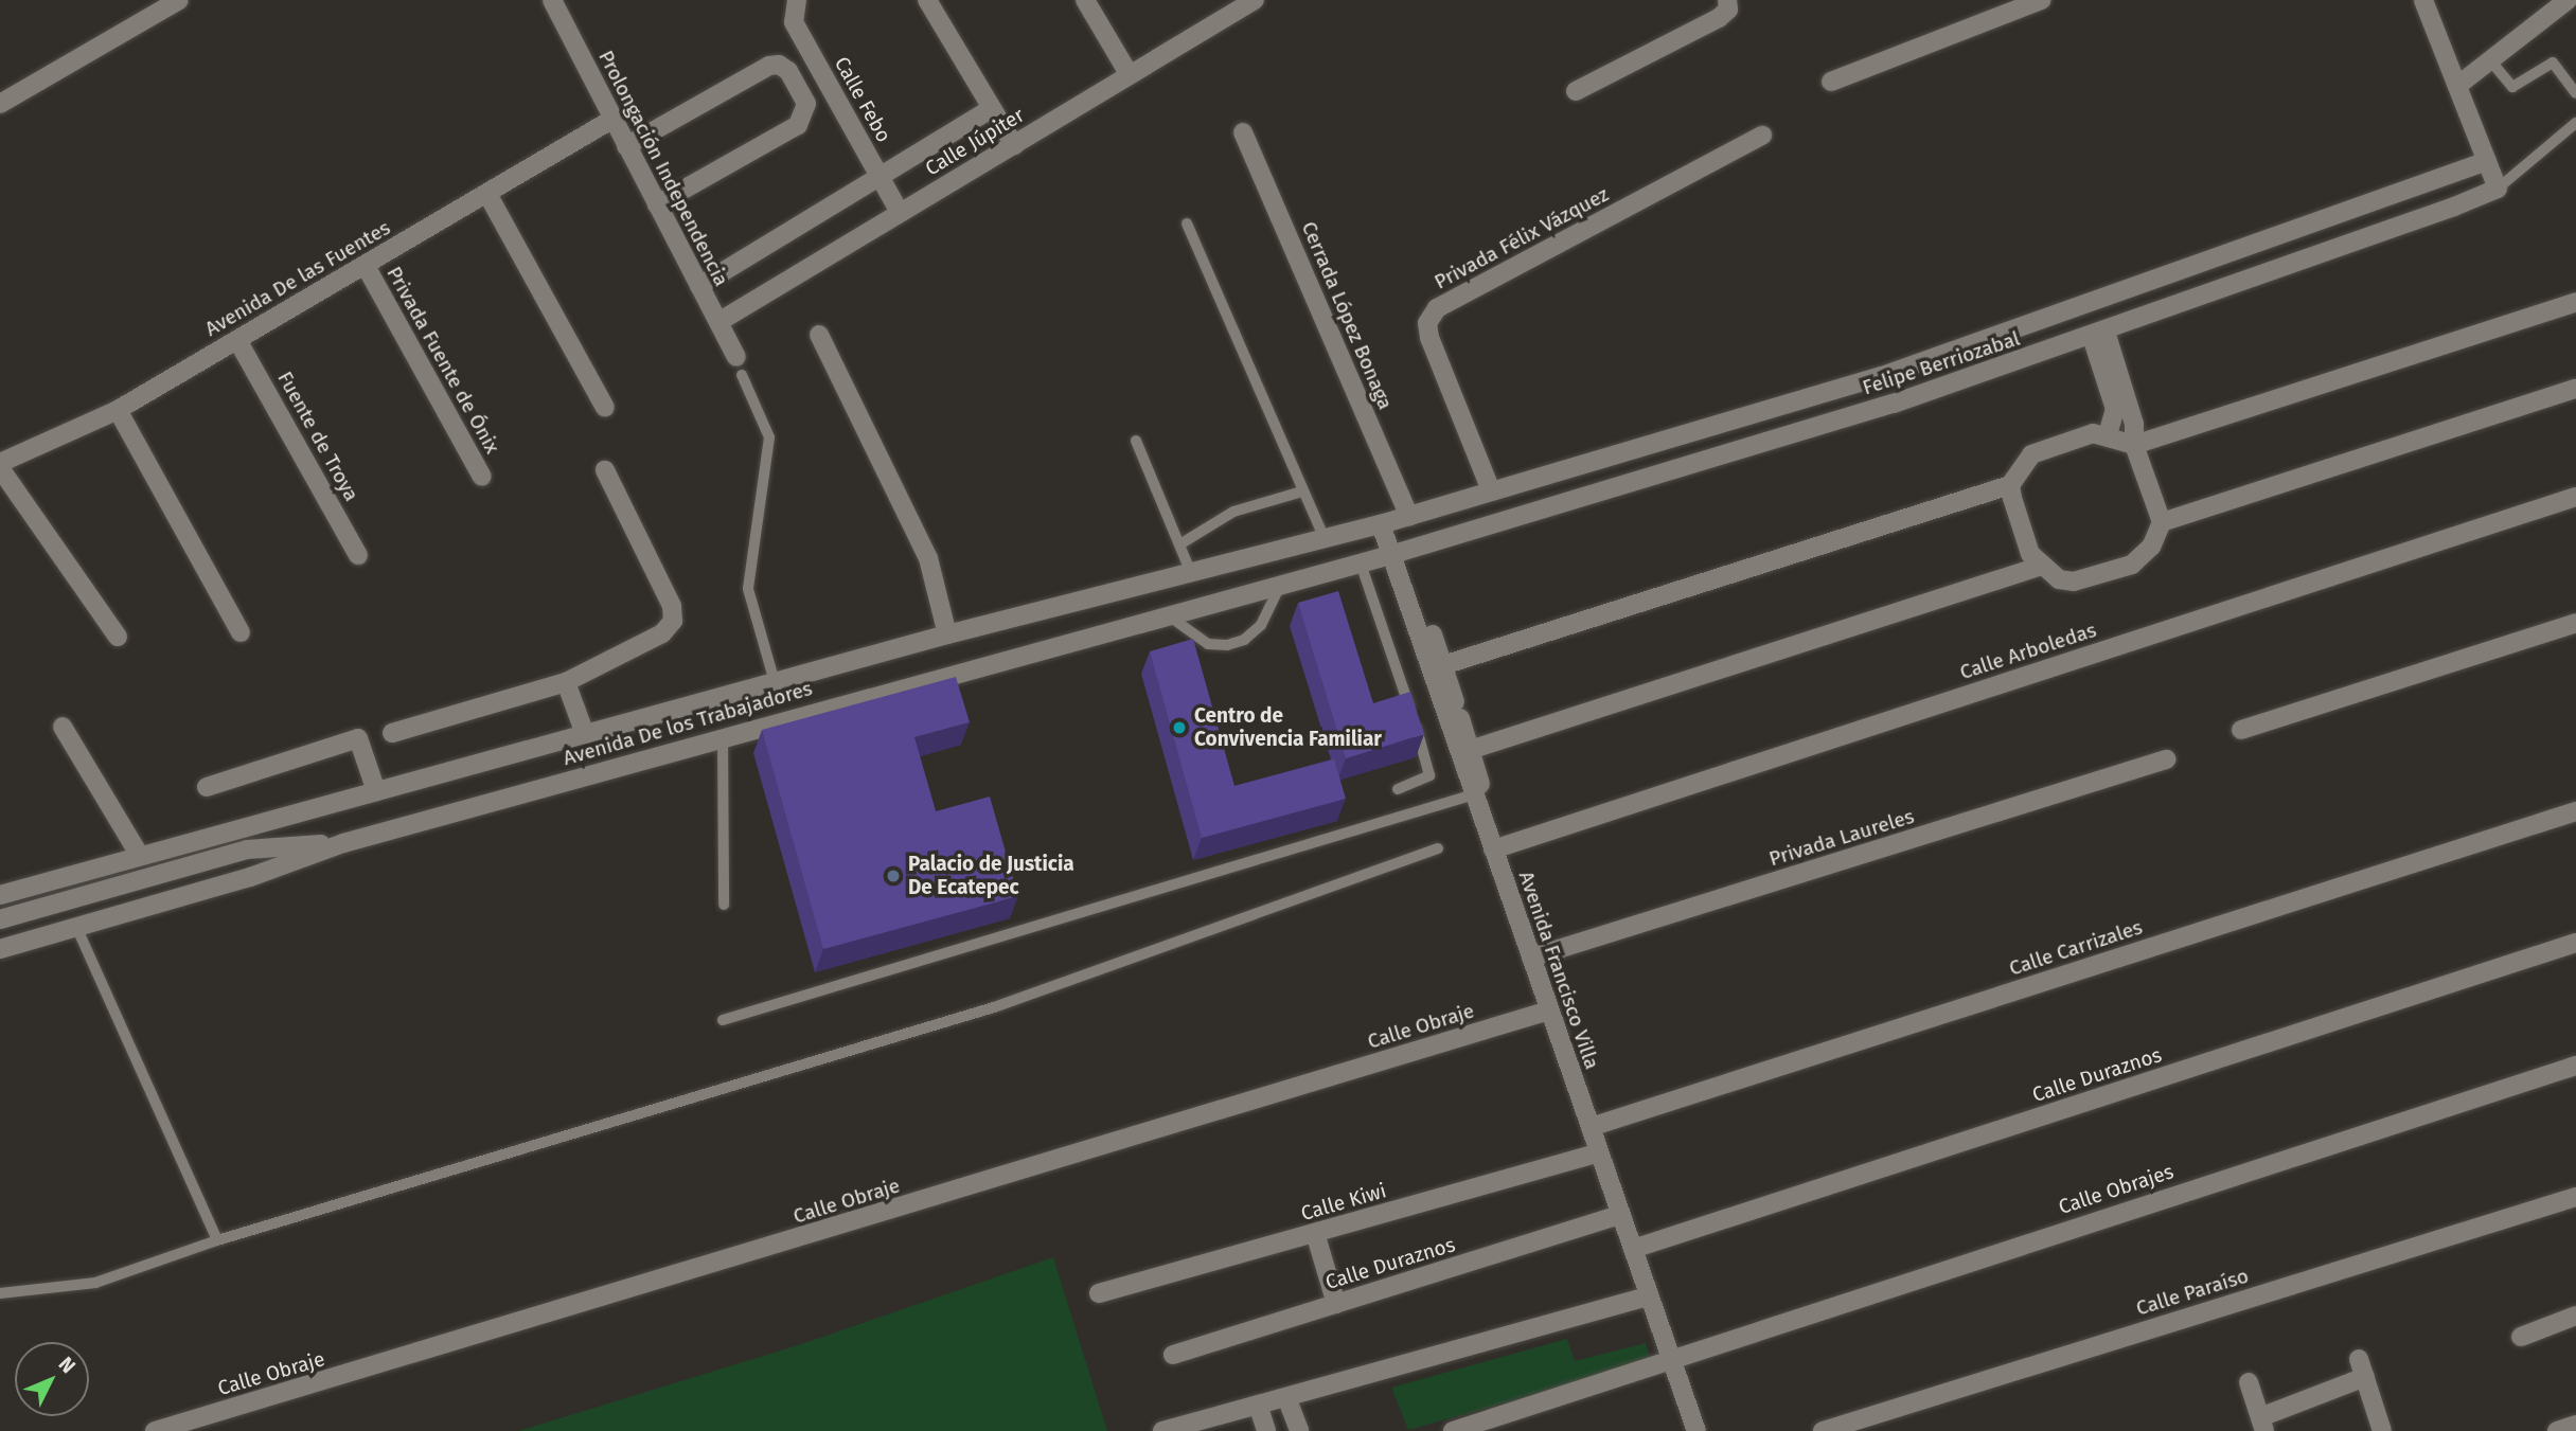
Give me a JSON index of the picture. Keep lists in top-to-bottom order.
{
  "streets": {
    "street": [
      "Calle Febo",
      "Calle Júpiter",
      "Prolongación Independencia",
      "Privada Félix Vázquez",
      "Avenida De las Fuentes",
      "Cerrada López Bonaga",
      "Privada Fuente de Ónix",
      "Felipe Berriozabal",
      "Fuente de Troya",
      "Calle Arboledas",
      "Avenida De los Trabajadores",
      "Privada Laureles",
      "Calle Carrizales",
      "Avenida Francisco Villa",
      "Calle Obraje",
      "Calle Duraznos",
      "Calle Obrajes",
      "Calle Kiwi",
      "Calle Paraíso"
    ]
  },
  "crossings": [
    ["Calle Febo", "Calle Júpiter"],
    ["Calle Júpiter", "Prolongación Independencia"],
    ["Prolongación Independencia", "Avenida De las Fuentes"],
    ["Privada Félix Vázquez", "Felipe Berriozabal"],
    ["Avenida De las Fuentes", "Privada Fuente de Ónix"],
    ["Avenida De las Fuentes", "Fuente de Troya"],
    ["Cerrada López Bonaga", "Felipe Berriozabal"],
    ["Felipe Berriozabal", "Avenida De los Trabajadores"],
    ["Felipe Berriozabal", "Avenida Francisco Villa"],
    ["Calle Arboledas", "Avenida Francisco Villa"],
    ["Avenida De los Trabajadores", "Avenida Francisco Villa"],
    ["Privada Laureles", "Avenida Francisco Villa"],
    ["Calle Carrizales", "Avenida Francisco Villa"],
    ["Avenida Francisco Villa", "Calle Obraje"],
    ["Avenida Francisco Villa", "Calle Duraznos"],
    ["Avenida Francisco Villa", "Calle Obrajes"],
    ["Avenida Francisco Villa", "Calle Kiwi"]
  ],
  "places": ["Centro de Convivencia Familiar", "Palacio de Justicia De Ecatepec"],
  "north": "top right"
}
